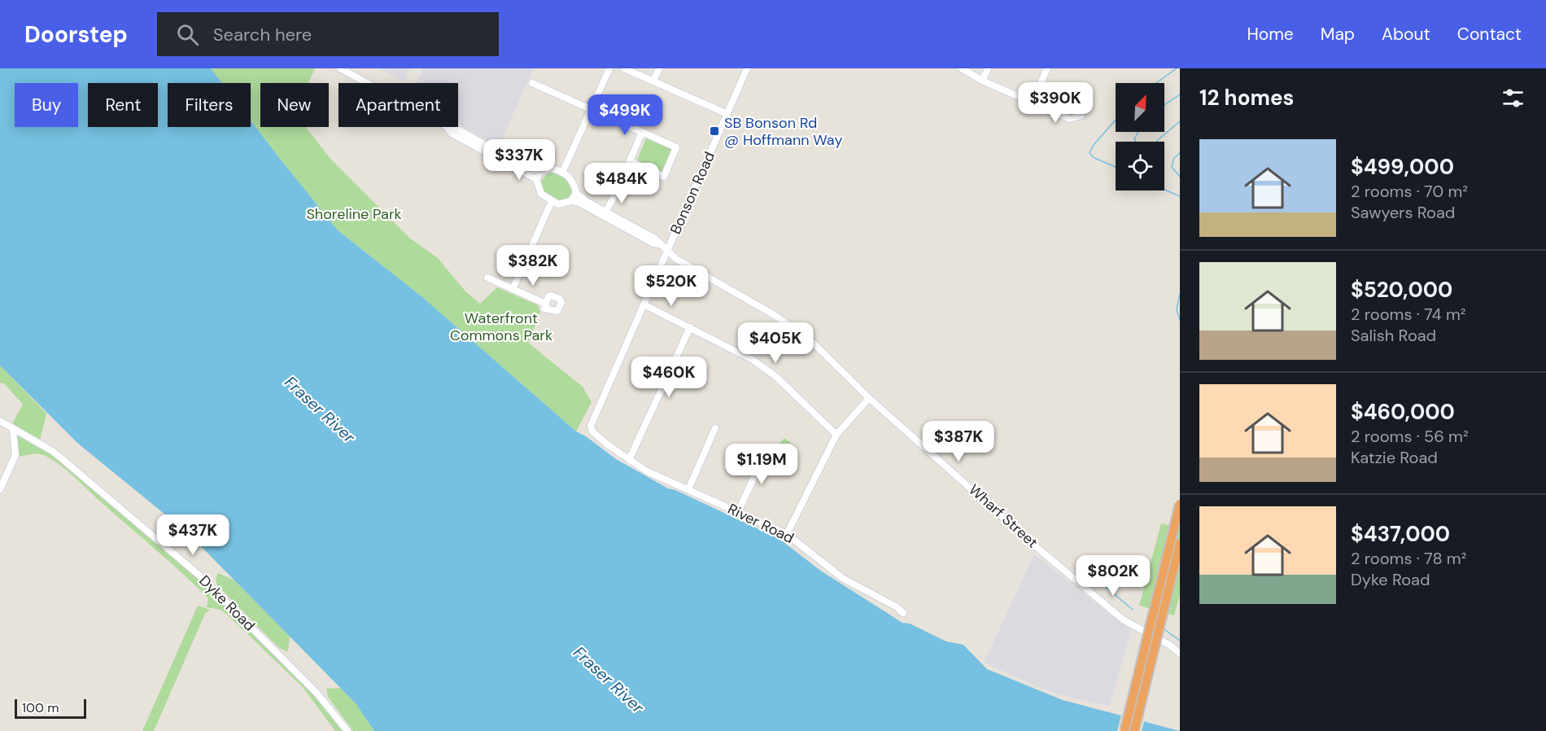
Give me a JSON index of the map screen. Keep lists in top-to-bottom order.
{
  "streets": {
    "street": [
      "Bonson Road",
      "Wharf Street",
      "River Road",
      "Dyke Road"
    ]
  },
  "crossings": [
    ["Bonson Road", "Wharf Street"],
    ["Bonson Road", "River Road"]
  ],
  "water": ["Fraser River"],
  "parks": ["Shoreline Park", "Waterfront Commons Park"],
  "places": {
    "transit": ["SB Bonson Rd @ Hoffmann Way"]
  },
  "scale_bar": "100 m",
  "north": "top right",
  "page": {
    "header": "Doorstep",
    "search": "Search here",
    "nav": [
      "Home",
      "Map",
      "About",
      "Contact"
    ],
    "heading": "12 homes",
    "price": [
      "$390K",
      "$499K",
      "$337K",
      "$484K",
      "$382K",
      "$520K",
      "$405K",
      "$460K",
      "$387K",
      "$1.19M",
      "$437K",
      "$802K"
    ],
    "chip": [
      "Buy",
      "Rent",
      "Filters",
      "New",
      "Apartment"
    ],
    "list": [
      {
        "name": "$499,000",
        "note": "2 rooms · 70 m² · Sawyers Road"
      },
      {
        "name": "$520,000",
        "note": "2 rooms · 74 m² · Salish Road"
      },
      {
        "name": "$460,000",
        "note": "2 rooms · 56 m² · Katzie Road"
      },
      {
        "name": "$437,000",
        "note": "2 rooms · 78 m² · Dyke Road"
      }
    ],
    "scale": "100 m"
  }
}
